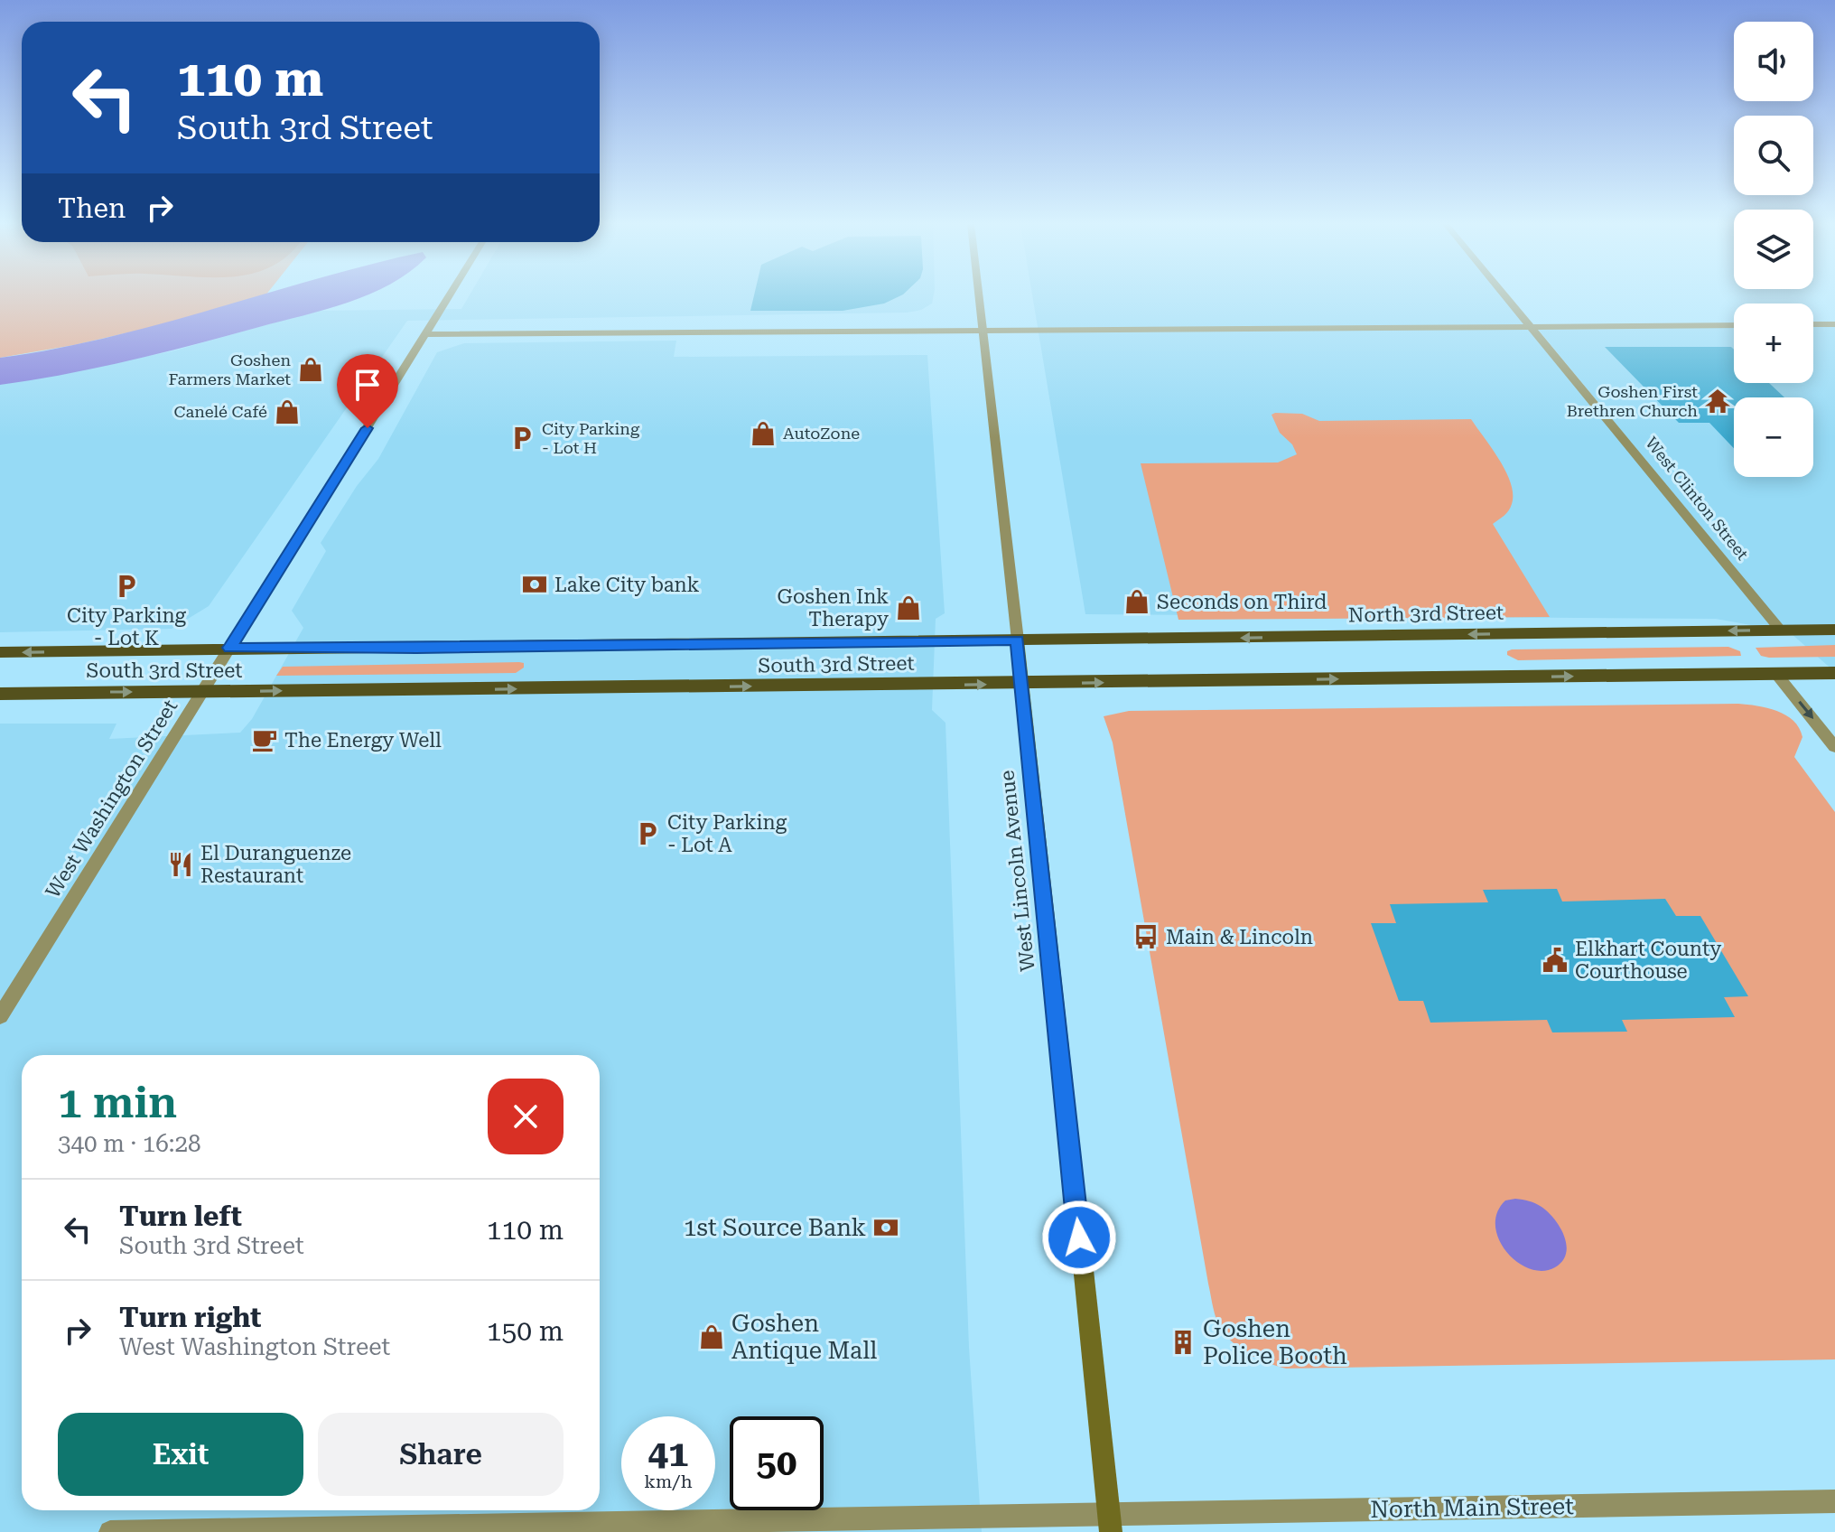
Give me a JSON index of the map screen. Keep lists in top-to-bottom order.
{
  "streets": {
    "main road": ["North 3rd Street", "South 3rd Street", "West Lincoln Avenue"],
    "street": ["West Clinton Street", "West Washington Street", "North Main Street"]
  },
  "crossings": [
    ["West Clinton Street", "North 3rd Street"],
    ["North 3rd Street", "South 3rd Street"],
    ["North 3rd Street", "West Lincoln Avenue"],
    ["South 3rd Street", "West Washington Street"],
    ["South 3rd Street", "West Lincoln Avenue"],
    ["West Lincoln Avenue", "North Main Street"]
  ],
  "places": {
    "shop": [
      "Goshen Farmers Market",
      "Canelé Café",
      "AutoZone",
      "Seconds on Third",
      "Goshen Ink Therapy",
      "Goshen Antique Mall"
    ],
    "temple": ["Goshen First Brethren Church"],
    "parking": ["City Parking - Lot H", "City Parking - Lot K", "City Parking - Lot A"],
    "bank": ["Lake City bank", "1st Source Bank"],
    "cafe": ["The Energy Well"],
    "restaurant": ["El Duranguenze Restaurant"],
    "bus stop": ["Main & Lincoln"],
    "public building": ["Elkhart County Courthouse"],
    "building": ["Goshen Police Booth"]
  },
  "page": {
    "map_buttons": ["+", "−"],
    "turn": ["110 m", "South 3rd Street"],
    "then": "Then",
    "heading": ["1 min", "340 m · 16:28"],
    "list": [
      {
        "name": "Turn left",
        "note": "South 3rd Street",
        "value": "110 m"
      },
      {
        "name": "Turn right",
        "note": "West Washington Street",
        "value": "150 m"
      }
    ],
    "buttons": ["Exit", "Share"],
    "speed": "41 km/h",
    "limit": "50"
  }
}
